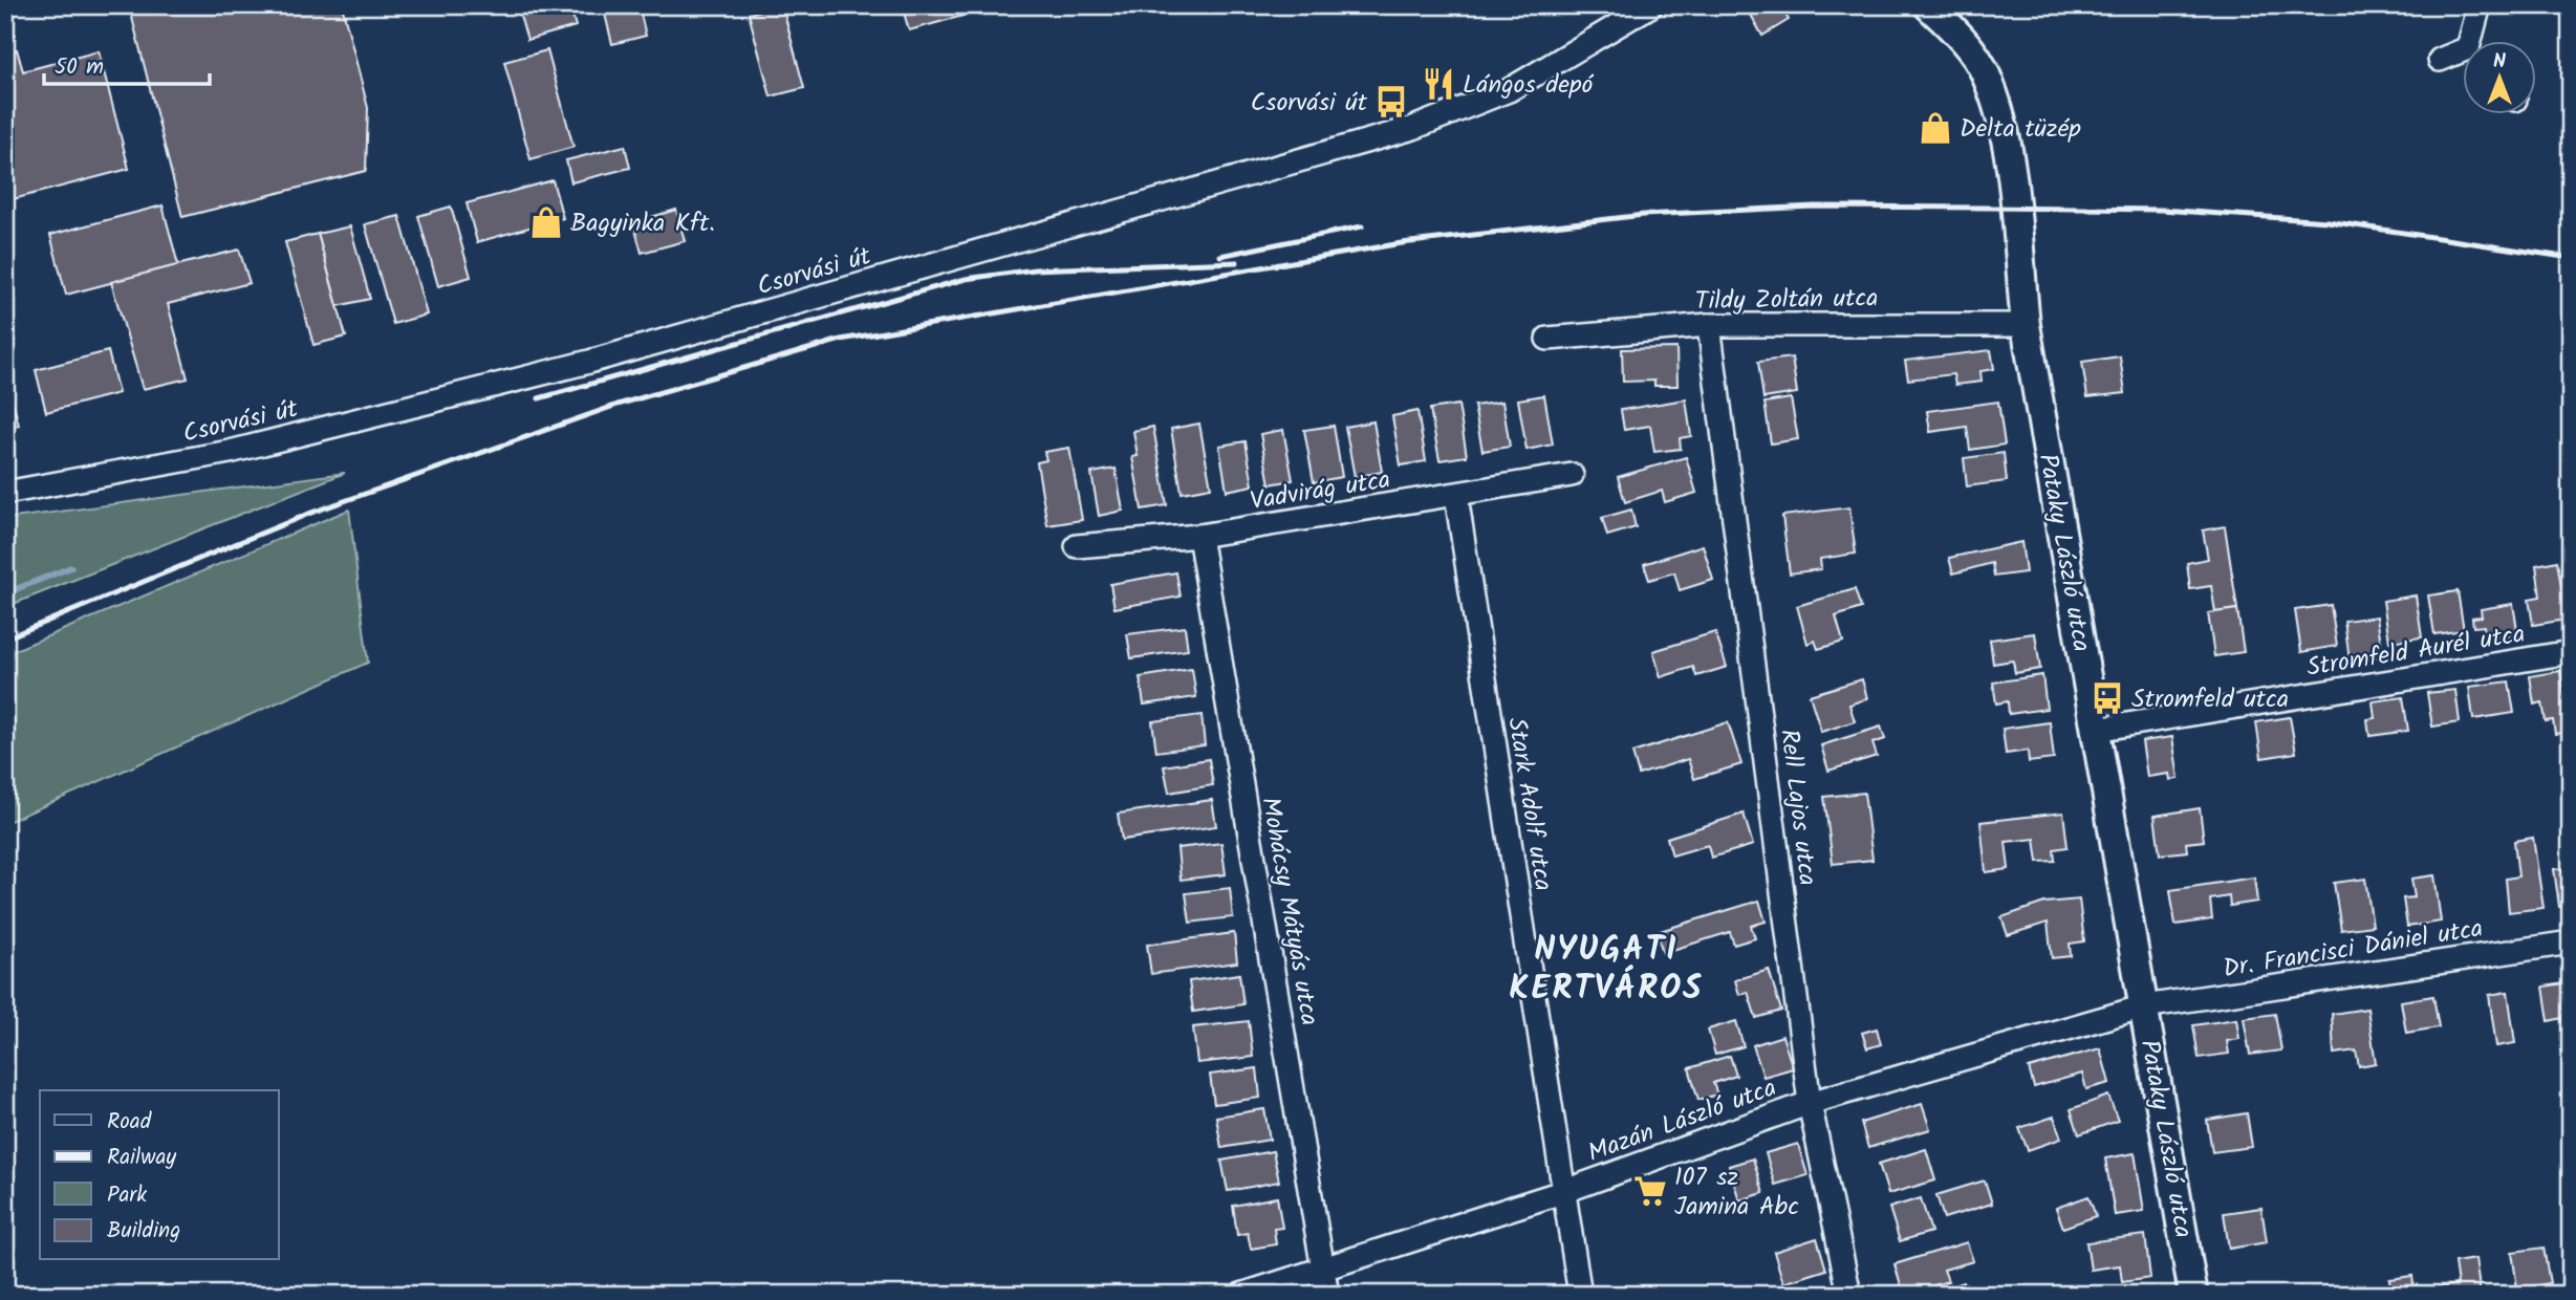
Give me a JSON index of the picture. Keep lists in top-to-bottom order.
{
  "streets": {
    "street": [
      "Csorvási út",
      "Tildy Zoltán utca",
      "Vadvirág utca",
      "Pataky László utca",
      "Stromfeld Aurél utca",
      "Stark Adolf utca",
      "Rell Lajos utca",
      "Mohácsy Mátyás utca",
      "Dr. Francisci Dániel utca",
      "Mazán László utca"
    ]
  },
  "crossings": [
    ["Tildy Zoltán utca", "Pataky László utca"],
    ["Tildy Zoltán utca", "Rell Lajos utca"],
    ["Vadvirág utca", "Stark Adolf utca"],
    ["Vadvirág utca", "Mohácsy Mátyás utca"],
    ["Pataky László utca", "Stromfeld Aurél utca"],
    ["Pataky László utca", "Dr. Francisci Dániel utca"],
    ["Pataky László utca", "Mazán László utca"],
    ["Stark Adolf utca", "Mazán László utca"],
    ["Rell Lajos utca", "Mazán László utca"],
    ["Mohácsy Mátyás utca", "Mazán László utca"],
    ["Dr. Francisci Dániel utca", "Mazán László utca"]
  ],
  "districts": ["NYUGATI KERTVÁROS"],
  "places": {
    "restaurant": ["Lángos depó"],
    "bus stop": ["Csorvási út", "Stromfeld utca"],
    "shop": ["Delta tüzép", "Bagyinka Kft."],
    "supermarket": ["107 sz Jamina Abc"]
  },
  "legend": [
    "Road",
    "Railway",
    "Park",
    "Building"
  ],
  "scale_bar": "50 m",
  "north": "top"
}
